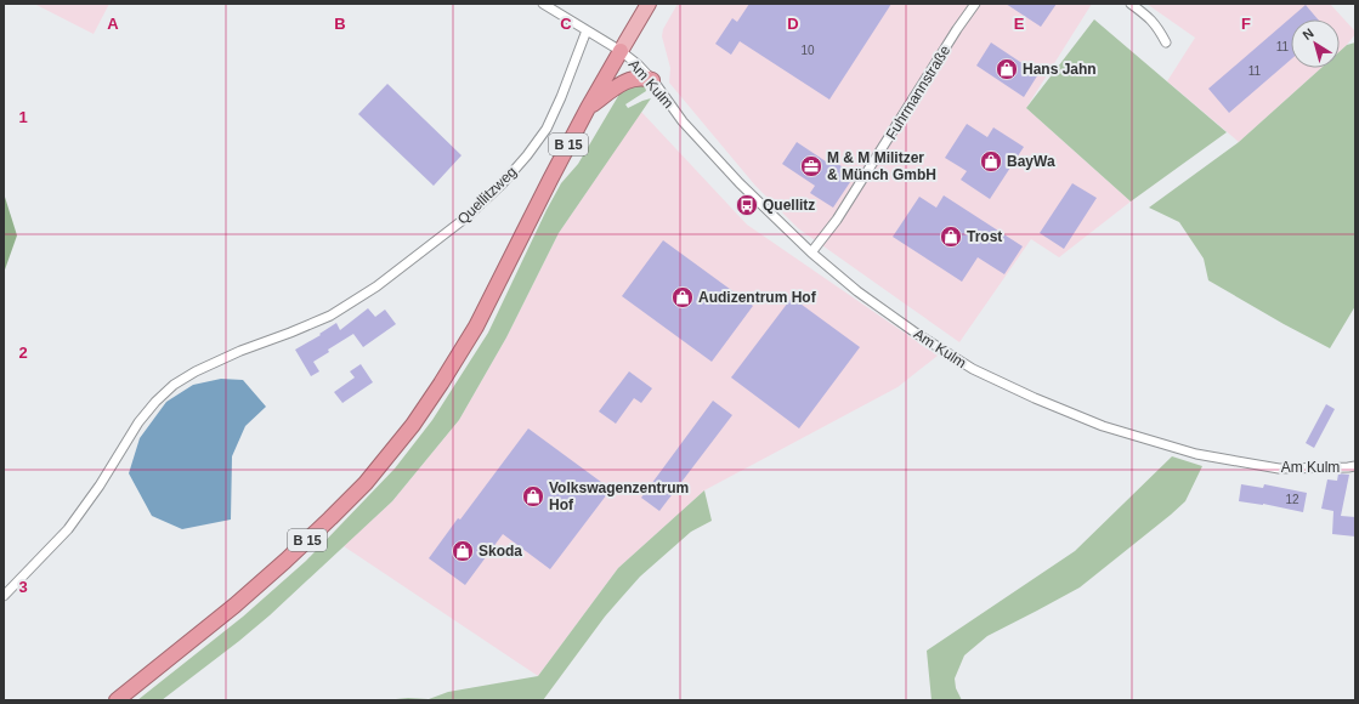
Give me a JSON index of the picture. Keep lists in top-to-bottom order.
{
  "streets": {
    "highway": ["B 15"],
    "street": ["Am Kulm", "Fuhrmannstraße", "Quellitzweg"]
  },
  "crossings": [
    ["Am Kulm", "Fuhrmannstraße"],
    ["Am Kulm", "B 15"],
    ["Am Kulm", "Quellitzweg"]
  ],
  "places": {
    "shop": [
      "Hans Jahn",
      "BayWa",
      "Trost",
      "Audizentrum Hof",
      "Volkswagenzentrum Hof",
      "Skoda"
    ],
    "office": ["M & M Militzer & Münch GmbH"],
    "bus stop": ["Quellitz"]
  },
  "house_numbers": [
    "11",
    "10",
    "11",
    "12"
  ],
  "north": "top left",
  "grid": {
    "columns": [
      "A",
      "B",
      "C",
      "D",
      "E",
      "F"
    ],
    "rows": ["1", "2", "3"]
  }
}
